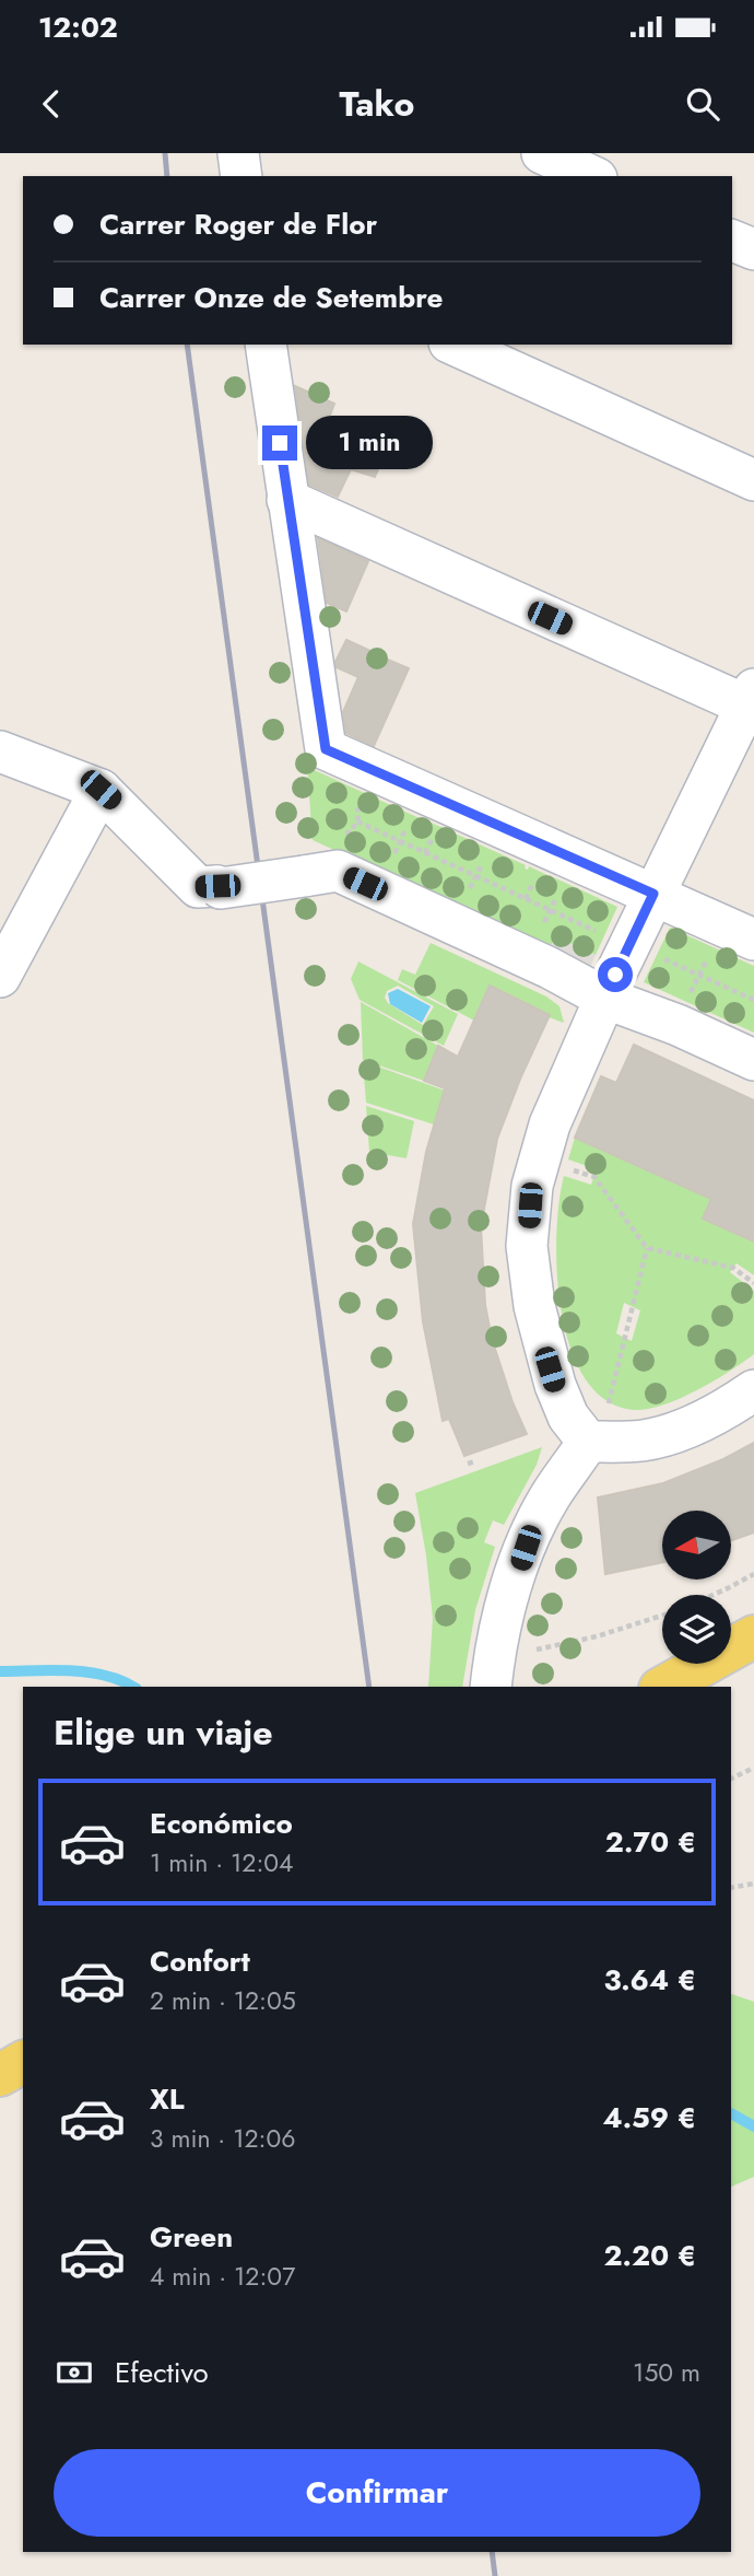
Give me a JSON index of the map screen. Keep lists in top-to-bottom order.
{
  "north": "left",
  "page": {
    "status": "12:02",
    "header": "Tako",
    "banner": ["Carrer Roger de Flor", "Carrer Onze de Setembre"],
    "bubble": "1 min",
    "heading": "Elige un viaje",
    "list": [
      {
        "name": "Económico",
        "note": "1 min · 12:04",
        "value": "2.70 €"
      },
      {
        "name": "Confort",
        "note": "2 min · 12:05",
        "value": "3.64 €"
      },
      {
        "name": "XL",
        "note": "3 min · 12:06",
        "value": "4.59 €"
      },
      {
        "name": "Green",
        "note": "4 min · 12:07",
        "value": "2.20 €"
      }
    ],
    "pay": ["Efectivo", "150 m"],
    "buttons": "Confirmar"
  }
}
